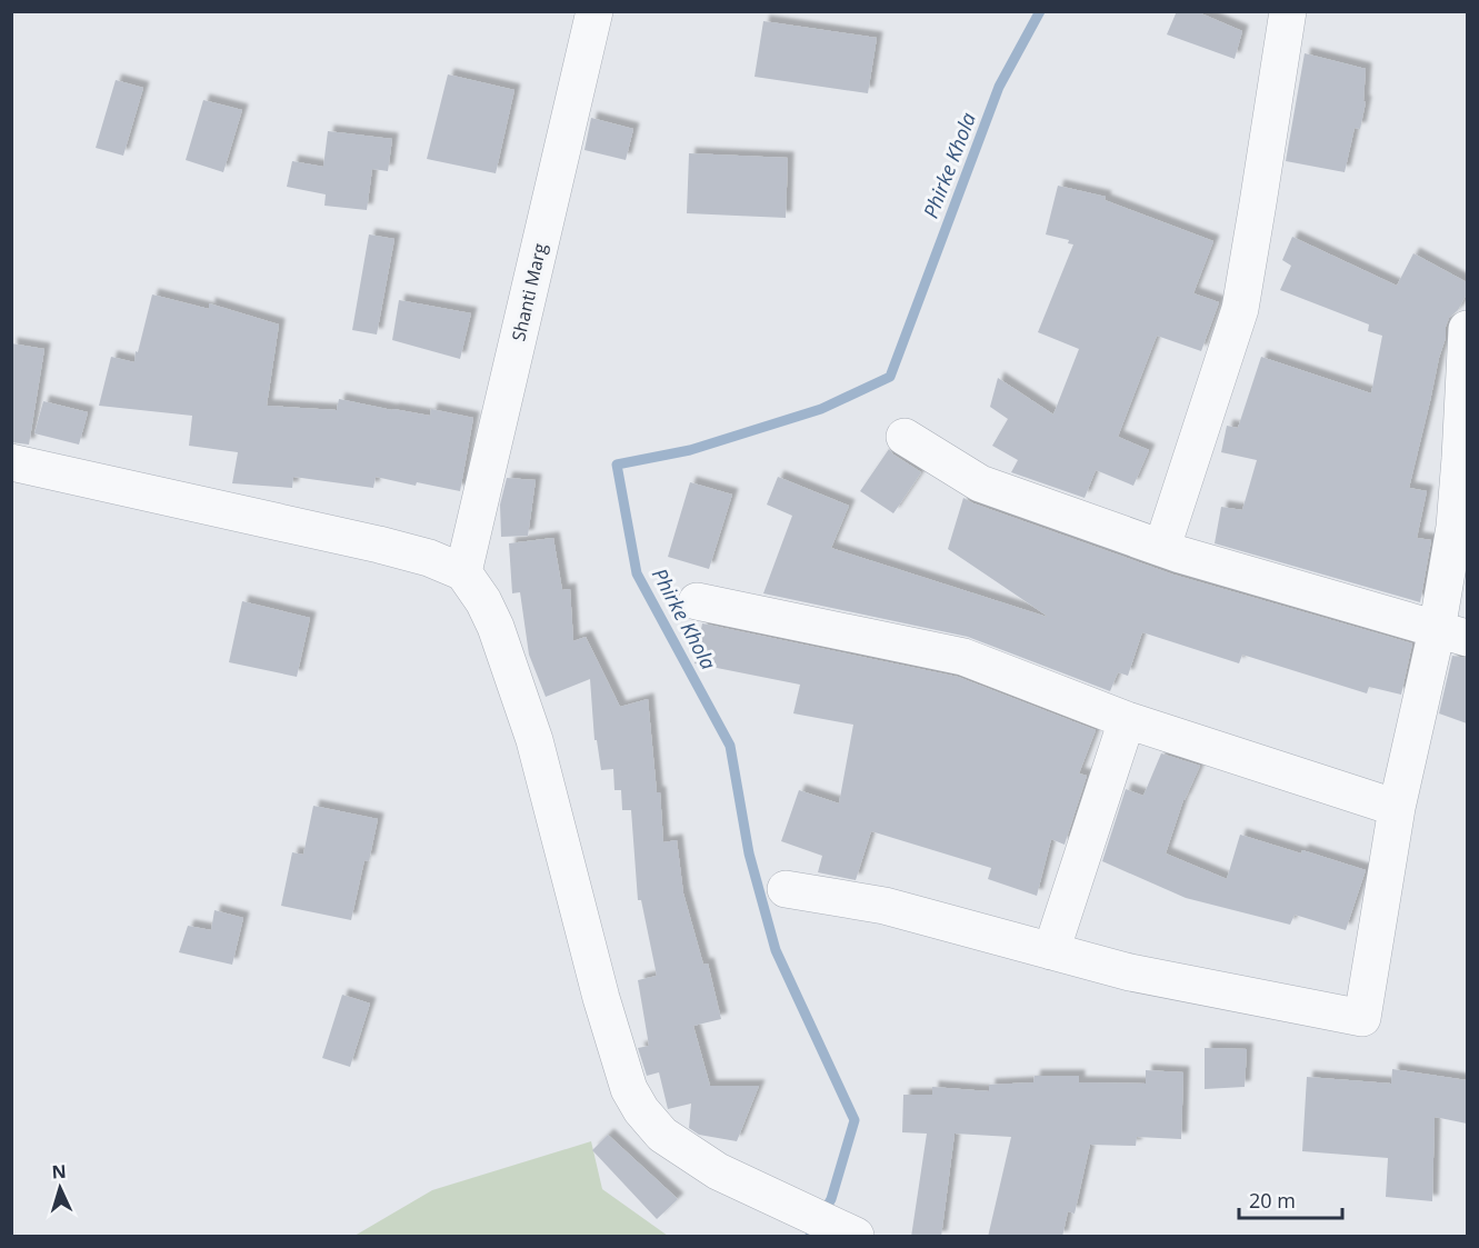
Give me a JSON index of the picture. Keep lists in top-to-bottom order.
{
  "streets": {
    "street": ["Shanti Marg"]
  },
  "water": ["Phirke Khola"],
  "scale_bar": "20 m",
  "north": "top"
}
